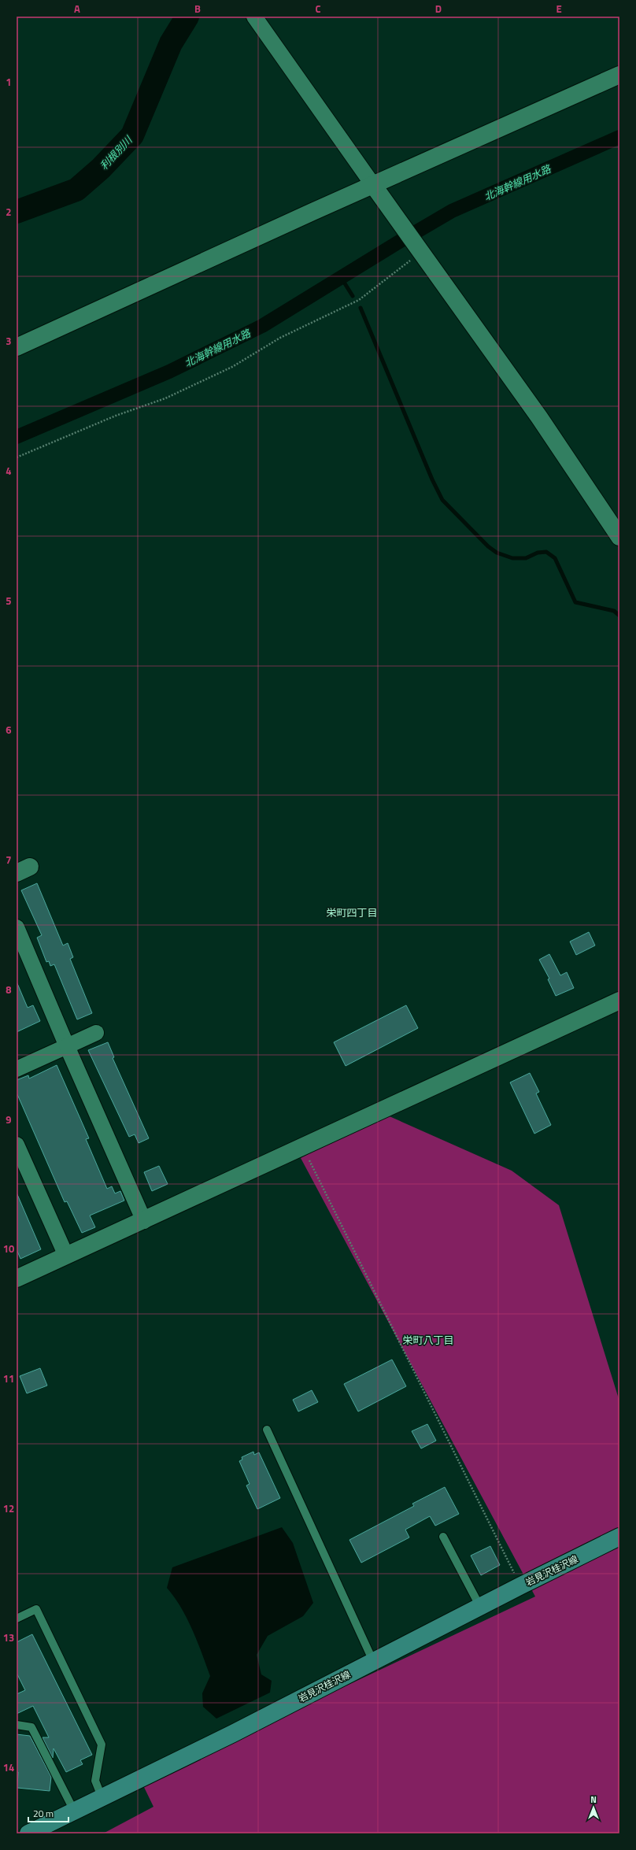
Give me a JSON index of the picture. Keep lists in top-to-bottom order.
{
  "streets": {
    "main road": ["岩見沢桂沢線"]
  },
  "districts": ["栄町四丁目", "栄町八丁目"],
  "water": ["利根別川", "北海幹線用水路"],
  "scale_bar": "20 m",
  "north": "top",
  "grid": {
    "columns": [
      "A",
      "B",
      "C",
      "D",
      "E"
    ],
    "rows": [
      "1",
      "2",
      "3",
      "4",
      "5",
      "6",
      "7",
      "8",
      "9",
      "10",
      "11",
      "12",
      "13",
      "14"
    ]
  }
}
